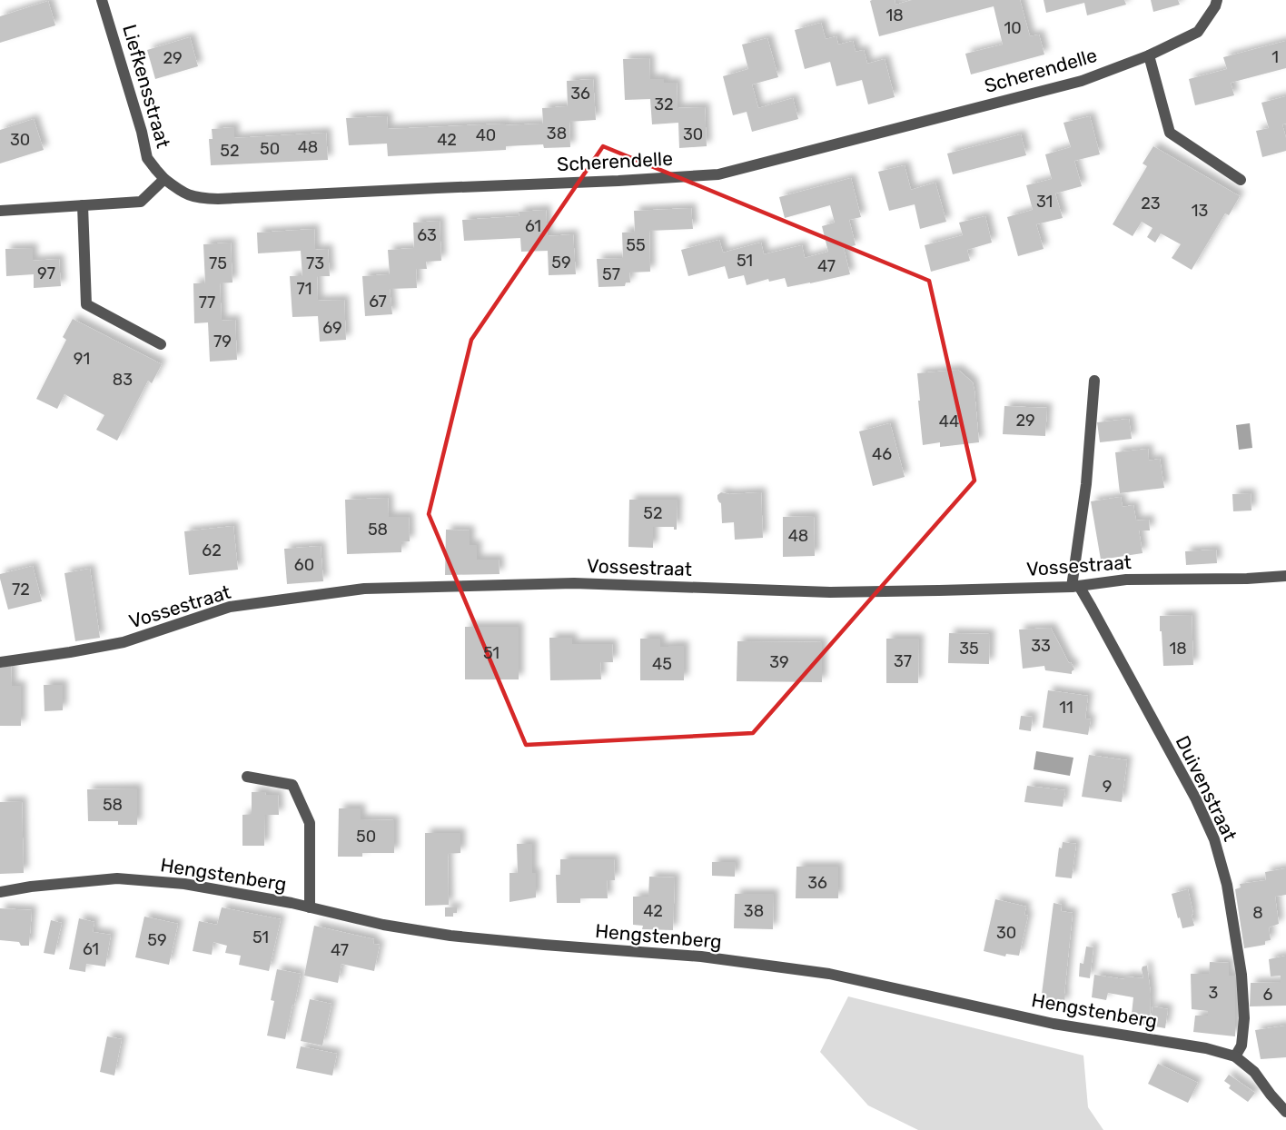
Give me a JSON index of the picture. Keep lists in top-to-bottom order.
{
  "streets": {
    "street": [
      "Scherendelle",
      "Liefkensstraat",
      "Vossestraat",
      "Duivenstraat",
      "Hengstenberg"
    ]
  },
  "crossings": [
    ["Scherendelle", "Liefkensstraat"],
    ["Vossestraat", "Duivenstraat"],
    ["Duivenstraat", "Hengstenberg"]
  ],
  "house_numbers": [
    "18",
    "10",
    "1",
    "29",
    "36",
    "32",
    "38",
    "30",
    "40",
    "30",
    "42",
    "48",
    "50",
    "52",
    "31",
    "23",
    "13",
    "61",
    "63",
    "55",
    "51",
    "59",
    "75",
    "73",
    "47",
    "97",
    "57",
    "71",
    "67",
    "77",
    "69",
    "79",
    "91",
    "83",
    "29",
    "44",
    "46",
    "52",
    "58",
    "48",
    "62",
    "60",
    "72",
    "33",
    "35",
    "18",
    "51",
    "37",
    "39",
    "45",
    "11",
    "9",
    "58",
    "50",
    "36",
    "42",
    "38",
    "8",
    "30",
    "51",
    "59",
    "61",
    "47",
    "3",
    "6"
  ]
}
